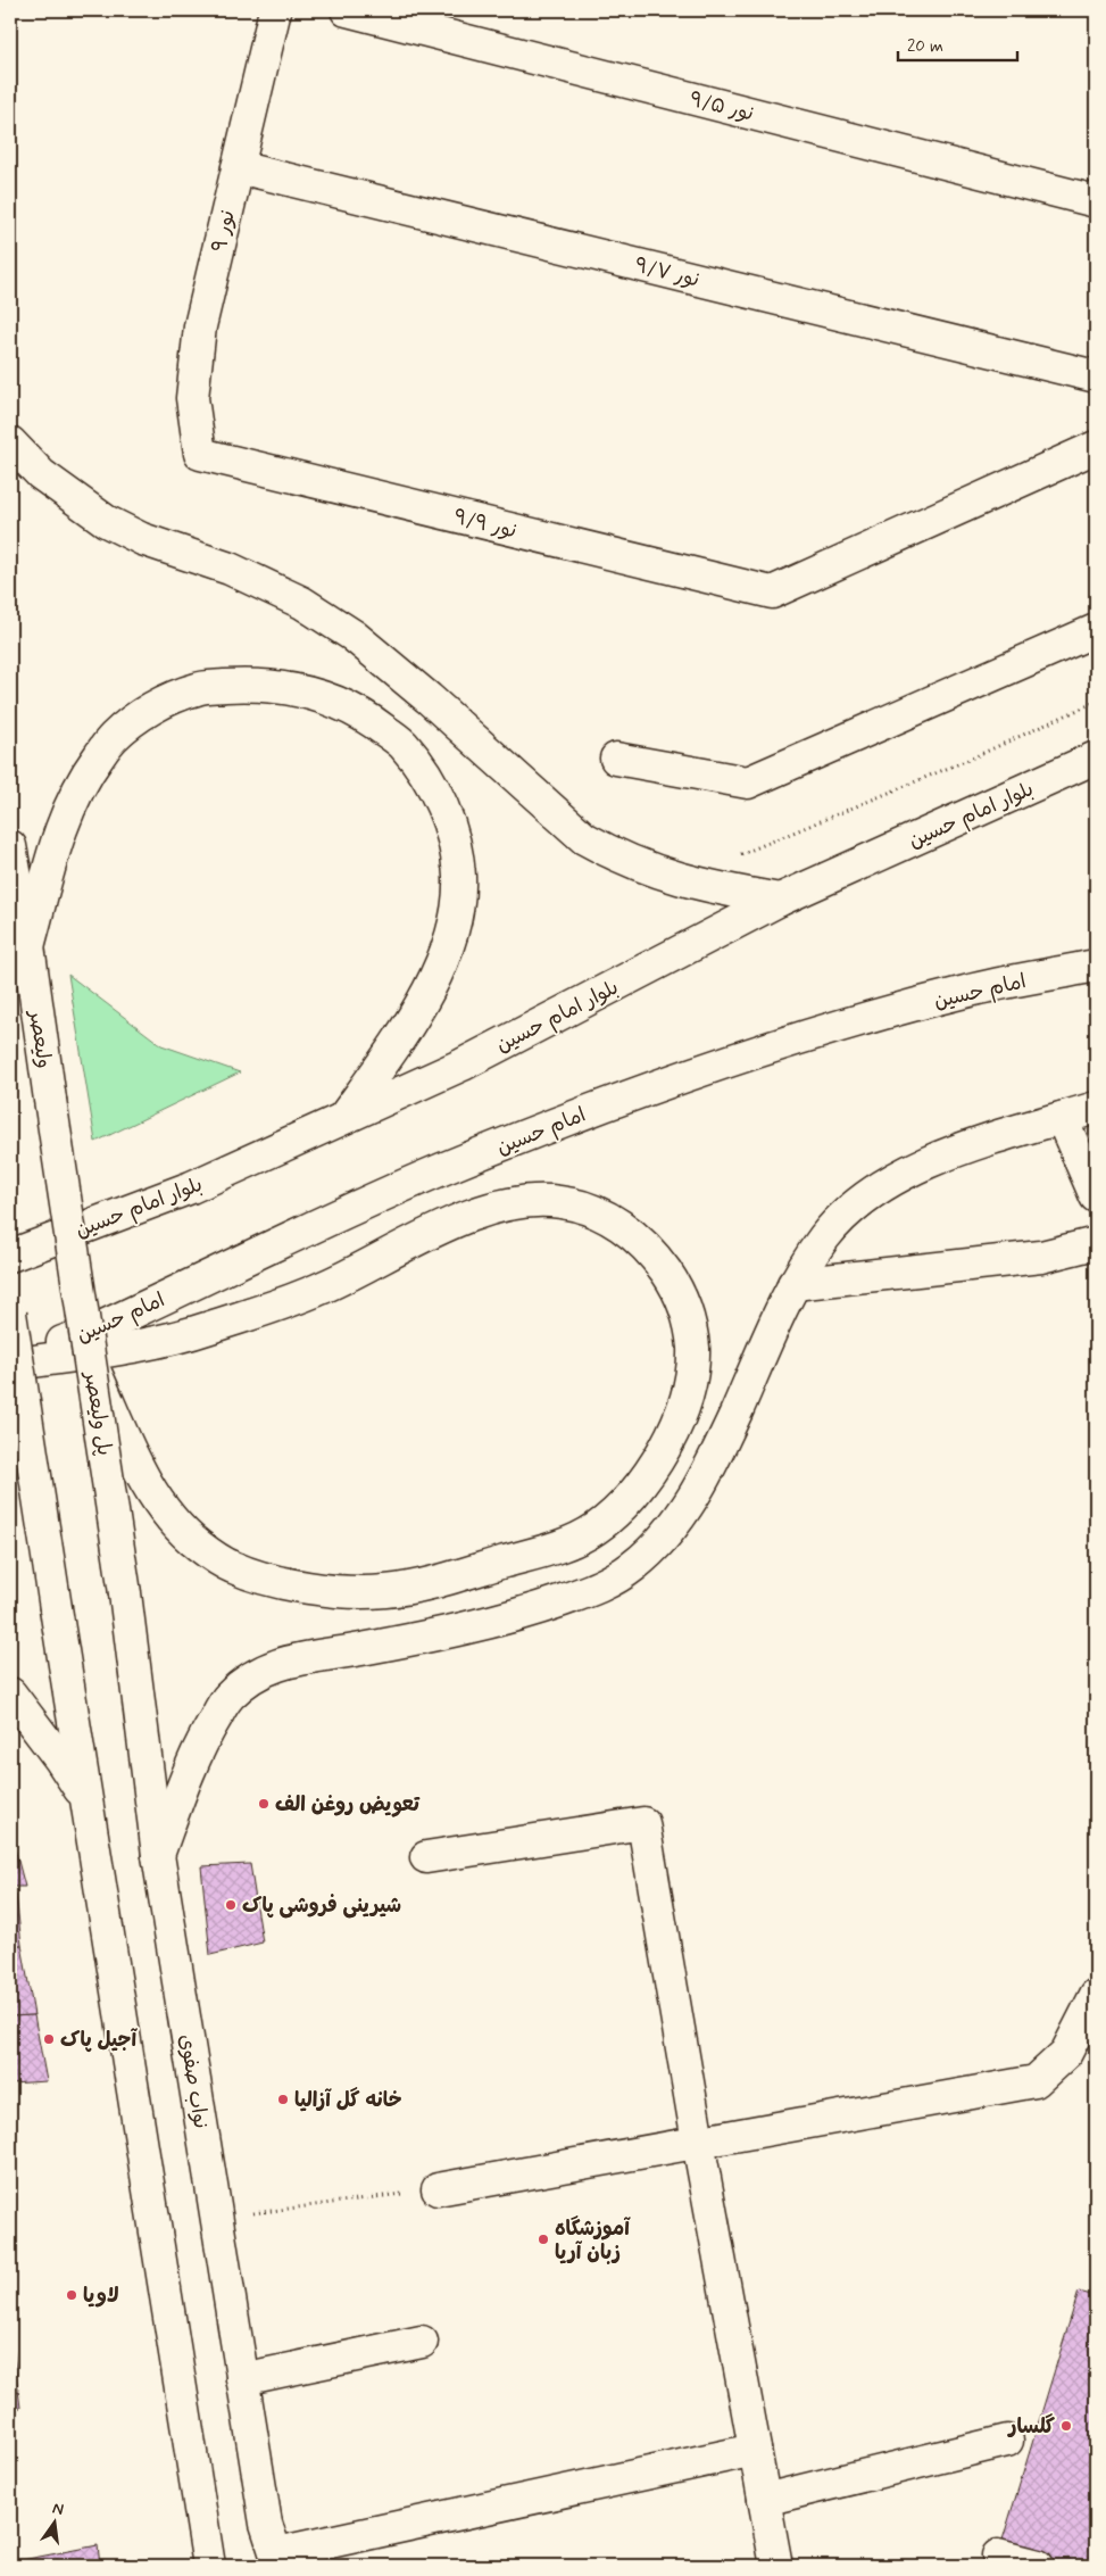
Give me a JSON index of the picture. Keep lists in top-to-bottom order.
{
  "streets": {
    "main road": [
      "نور ۹/۵",
      "نور ۹",
      "نور ۹/۷",
      "نور ۹/۹",
      "بلوار امام حسین",
      "امام حسین",
      "ولیعصر",
      "پل ولیعصر",
      "نواب صفوی"
    ]
  },
  "crossings": [
    ["نور ۹", "نور ۹/۷"],
    ["نور ۹", "نور ۹/۹"],
    ["ولیعصر", "پل ولیعصر"],
    ["پل ولیعصر", "نواب صفوی"]
  ],
  "places": [
    "تعویض روغن الف",
    "شیرینی فروشی پاک",
    "آجیل پاک",
    "خانه گل آزالیا",
    "آموزشگاه زبان آریا",
    "لاویا",
    "گلسار"
  ],
  "scale_bar": "20 m",
  "north": "top"
}
